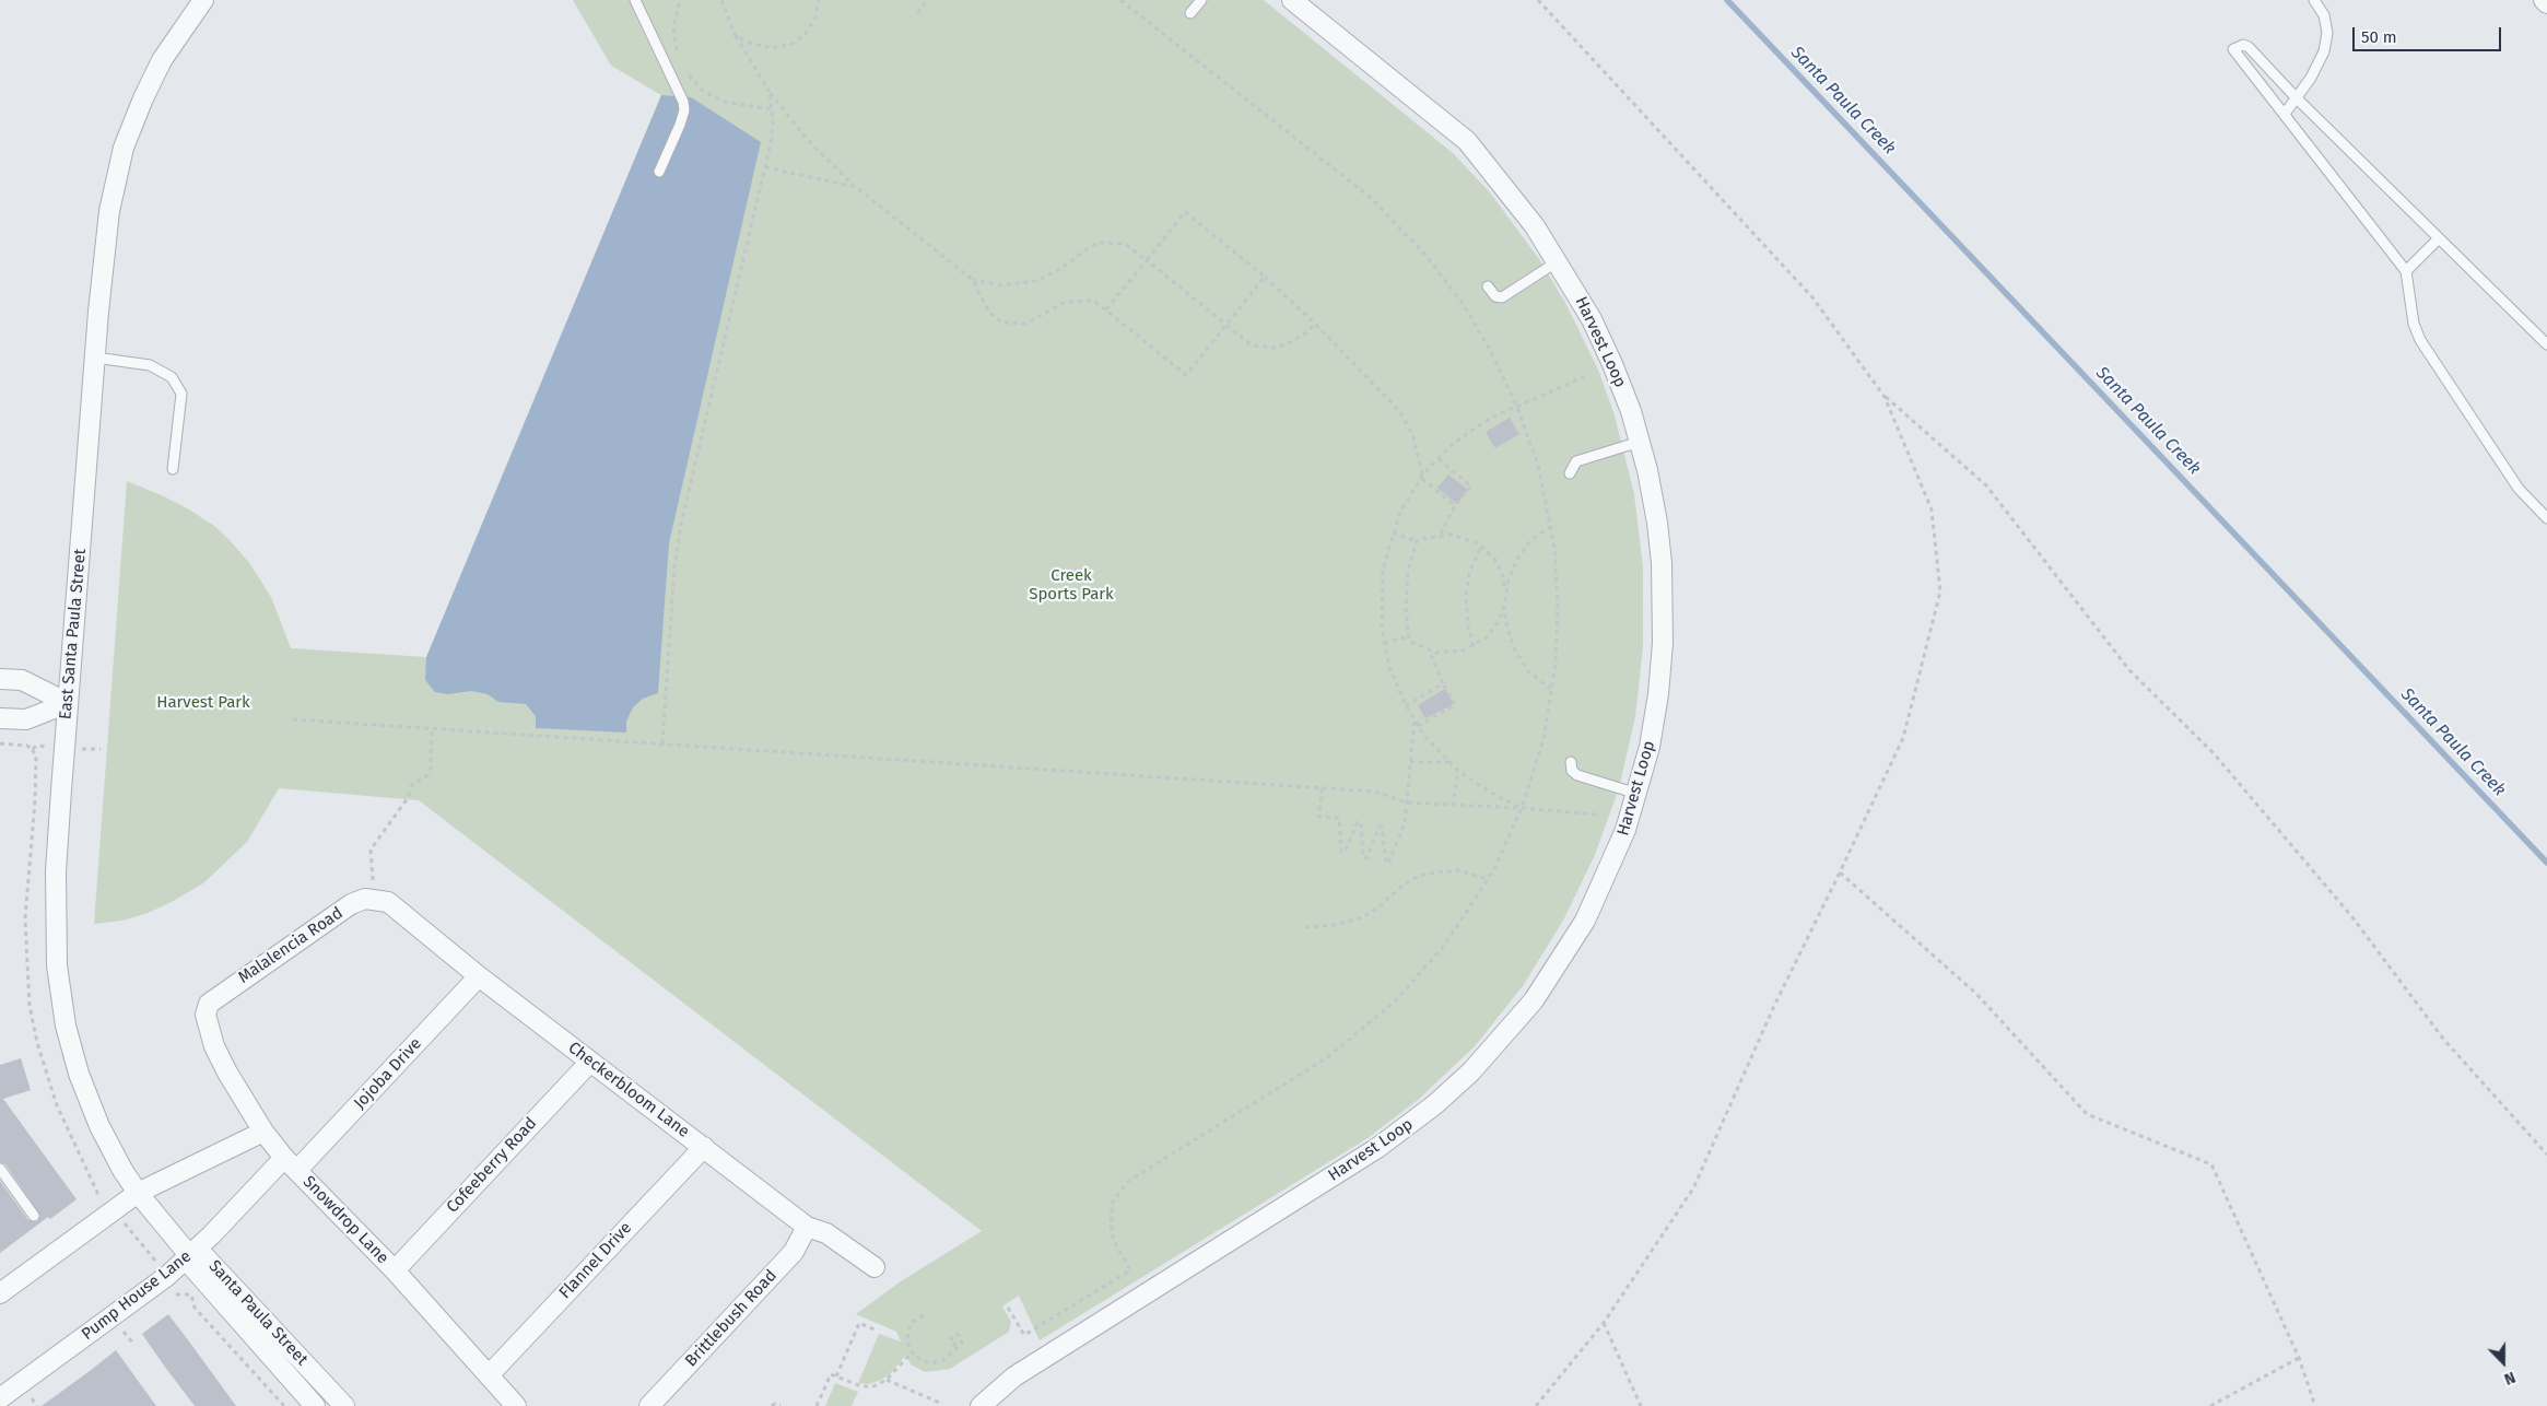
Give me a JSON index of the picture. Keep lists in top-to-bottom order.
{
  "streets": {
    "street": [
      "Harvest Loop",
      "East Santa Paula Street",
      "Malalencia Road",
      "Jojoba Drive",
      "Checkerbloom Lane",
      "Cofeeberry Road",
      "Snowdrop Lane",
      "Flannel Drive",
      "Pump House Lane",
      "Santa Paula Street",
      "Brittlebush Road"
    ]
  },
  "crossings": [
    ["East Santa Paula Street", "Pump House Lane"],
    ["East Santa Paula Street", "Santa Paula Street"],
    ["Malalencia Road", "Checkerbloom Lane"],
    ["Malalencia Road", "Snowdrop Lane"],
    ["Jojoba Drive", "Checkerbloom Lane"],
    ["Jojoba Drive", "Snowdrop Lane"],
    ["Jojoba Drive", "Pump House Lane"],
    ["Checkerbloom Lane", "Cofeeberry Road"],
    ["Checkerbloom Lane", "Flannel Drive"],
    ["Checkerbloom Lane", "Brittlebush Road"],
    ["Cofeeberry Road", "Snowdrop Lane"],
    ["Snowdrop Lane", "Flannel Drive"],
    ["Snowdrop Lane", "Pump House Lane"],
    ["Pump House Lane", "Santa Paula Street"]
  ],
  "water": ["Santa Paula Creek"],
  "parks": ["Creek Sports Park", "Harvest Park"],
  "scale_bar": "50 m",
  "north": "bottom"
}
